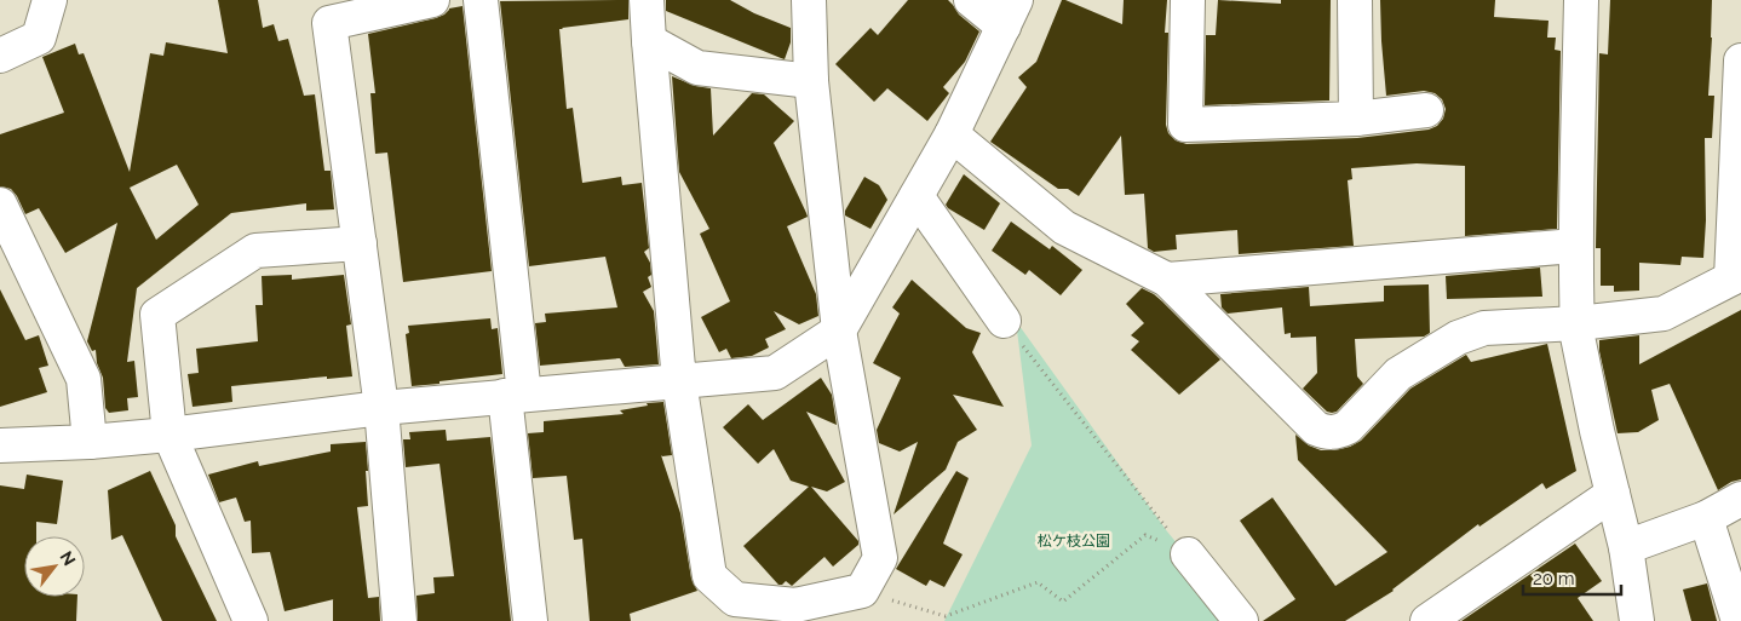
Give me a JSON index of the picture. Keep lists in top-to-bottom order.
{
  "parks": ["松ケ枝公園"],
  "scale_bar": "20 m",
  "north": "top right"
}
